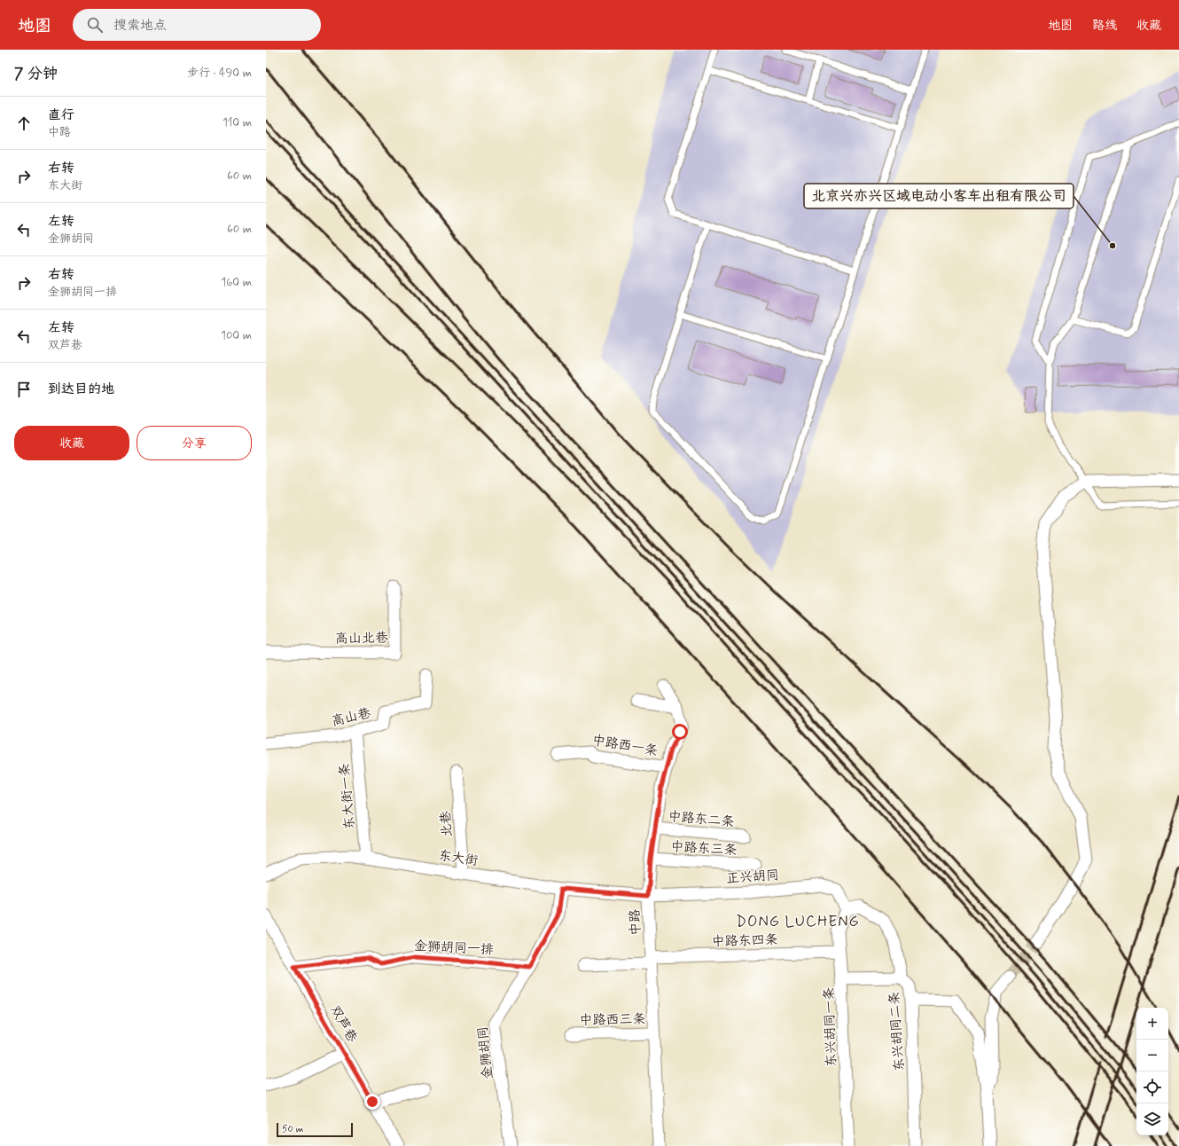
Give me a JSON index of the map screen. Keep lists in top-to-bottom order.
{
  "streets": {
    "street": [
      "高山北巷",
      "高山巷",
      "中路西一条",
      "东大街一条",
      "中路东二条",
      "北巷",
      "中路东三条",
      "东大街",
      "正兴胡同",
      "中路",
      "中路东四条",
      "金狮胡同一排",
      "中路西三条",
      "双芦巷",
      "东兴胡同一条",
      "东兴胡同二条",
      "金狮胡同"
    ]
  },
  "crossings": [
    ["高山巷", "东大街一条"],
    ["中路西一条", "中路"],
    ["东大街一条", "东大街"],
    ["中路东二条", "中路"],
    ["北巷", "东大街"],
    ["中路东三条", "中路"],
    ["东大街", "正兴胡同"],
    ["东大街", "中路"],
    ["东大街", "金狮胡同"],
    ["正兴胡同", "中路"],
    ["正兴胡同", "东兴胡同一条"],
    ["正兴胡同", "东兴胡同二条"],
    ["中路", "中路东四条"],
    ["中路", "中路西三条"],
    ["中路东四条", "东兴胡同一条"],
    ["金狮胡同一排", "双芦巷"],
    ["金狮胡同一排", "金狮胡同"],
    ["东兴胡同一条", "东兴胡同二条"]
  ],
  "districts": ["DONG LUCHENG"],
  "places": ["北京兴亦兴区域电动小客车出租有限公司"],
  "scale_bar": "50 m",
  "page": {
    "header": "地图",
    "search": "搜索地点",
    "nav": ["地图", "路线", "收藏"],
    "heading": ["7 分钟", "步行 · 490 m"],
    "list": [
      ["直行", "中路", "110 m"],
      ["右转", "东大街", "60 m"],
      ["左转", "金狮胡同", "60 m"],
      ["右转", "金狮胡同一排", "160 m"],
      ["左转", "双芦巷", "100 m"],
      "到达目的地"
    ],
    "buttons": ["收藏", "分享"],
    "map_buttons": ["+", "−"],
    "scale": "50 m"
  }
}
